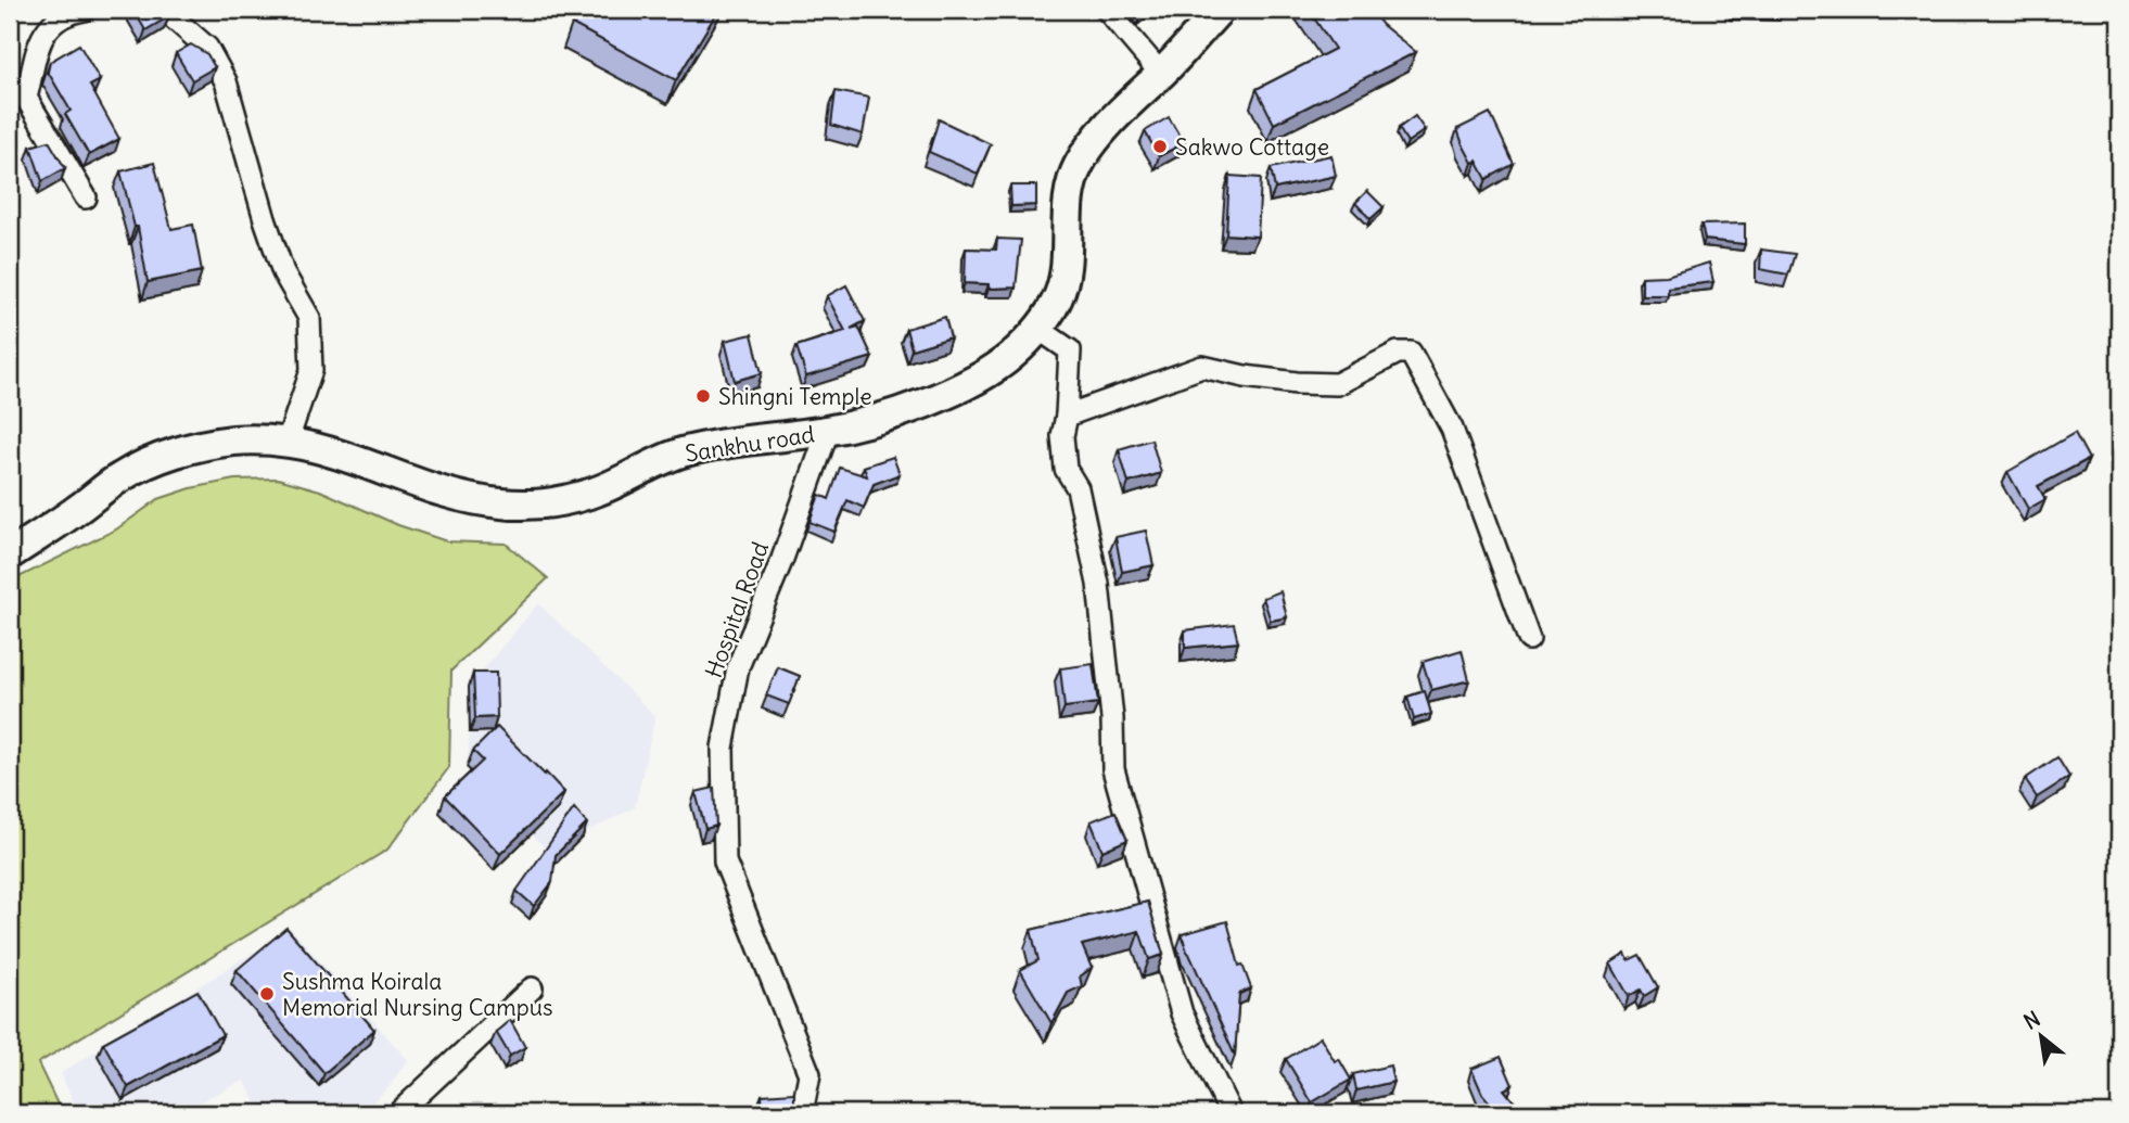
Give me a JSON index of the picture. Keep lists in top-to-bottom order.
{
  "streets": {
    "main road": ["Sankhu road"],
    "street": ["Hospital Road"]
  },
  "crossings": [
    ["Sankhu road", "Hospital Road"]
  ],
  "places": ["Sakwo Cottage", "Shingni Temple", "Sushma Koirala Memorial Nursing Campus"],
  "north": "top left"
}
